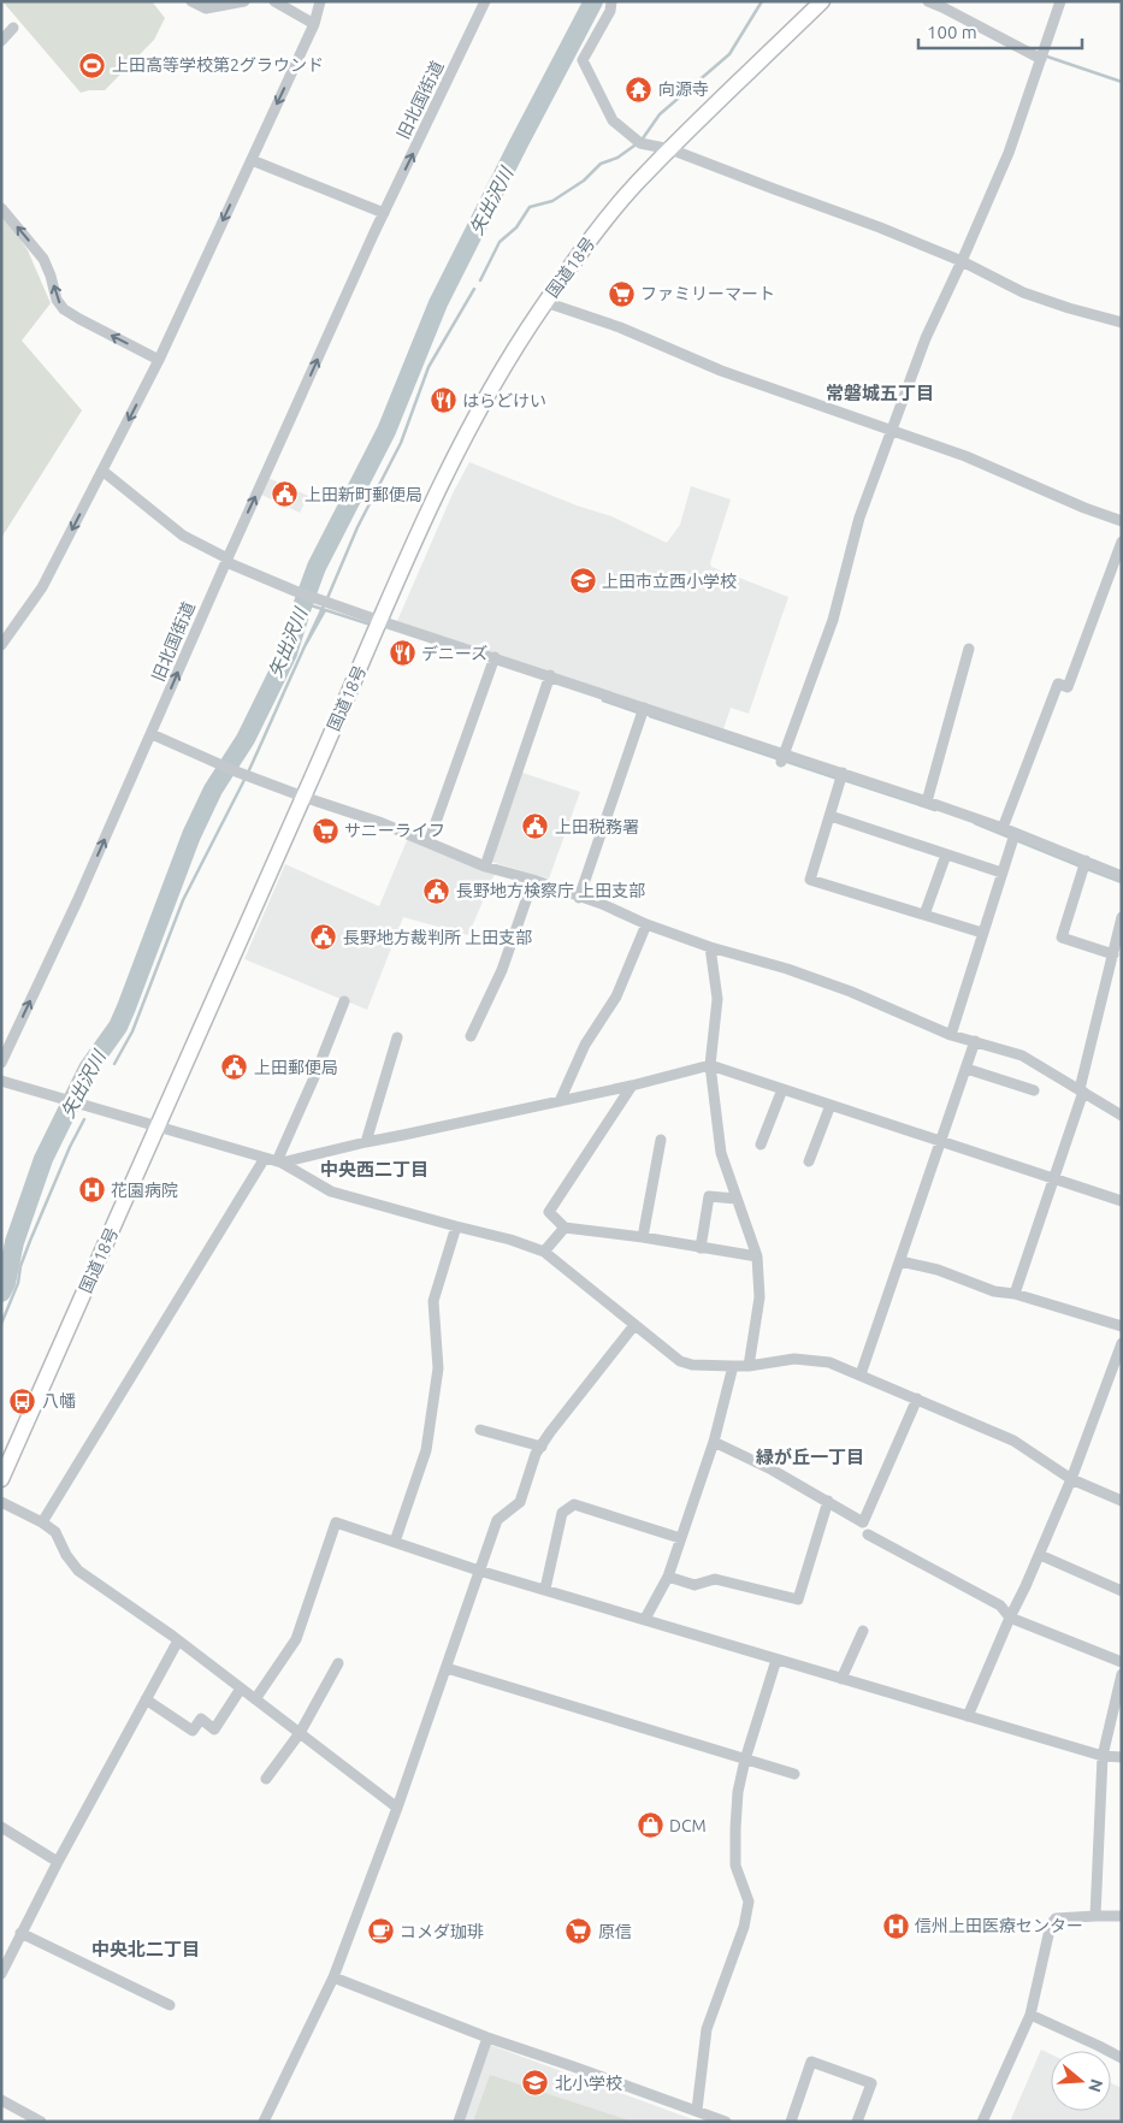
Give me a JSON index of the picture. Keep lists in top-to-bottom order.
{
  "streets": {
    "highway": ["国道18号"],
    "street": ["旧北国街道"]
  },
  "one_way": ["旧北国街道"],
  "districts": [
    "常磐城五丁目",
    "中央西二丁目",
    "緑が丘一丁目",
    "中央北二丁目"
  ],
  "water": ["矢出沢川"],
  "places": {
    "sports": ["上田高等学校第2グラウンド"],
    "temple": ["向源寺"],
    "supermarket": ["ファミリーマート", "サニーライフ", "原信"],
    "restaurant": ["はらどけい", "デニーズ"],
    "public building": [
      "上田新町郵便局",
      "上田税務署",
      "長野地方検察庁 上田支部",
      "長野地方裁判所 上田支部",
      "上田郵便局"
    ],
    "school or university": ["上田市立西小学校", "北小学校"],
    "hospital": ["花園病院", "信州上田医療センター"],
    "bus stop": ["八幡"],
    "shop": ["DCM"],
    "cafe": ["コメダ珈琲"]
  },
  "scale_bar": "100 m",
  "north": "right"
}
